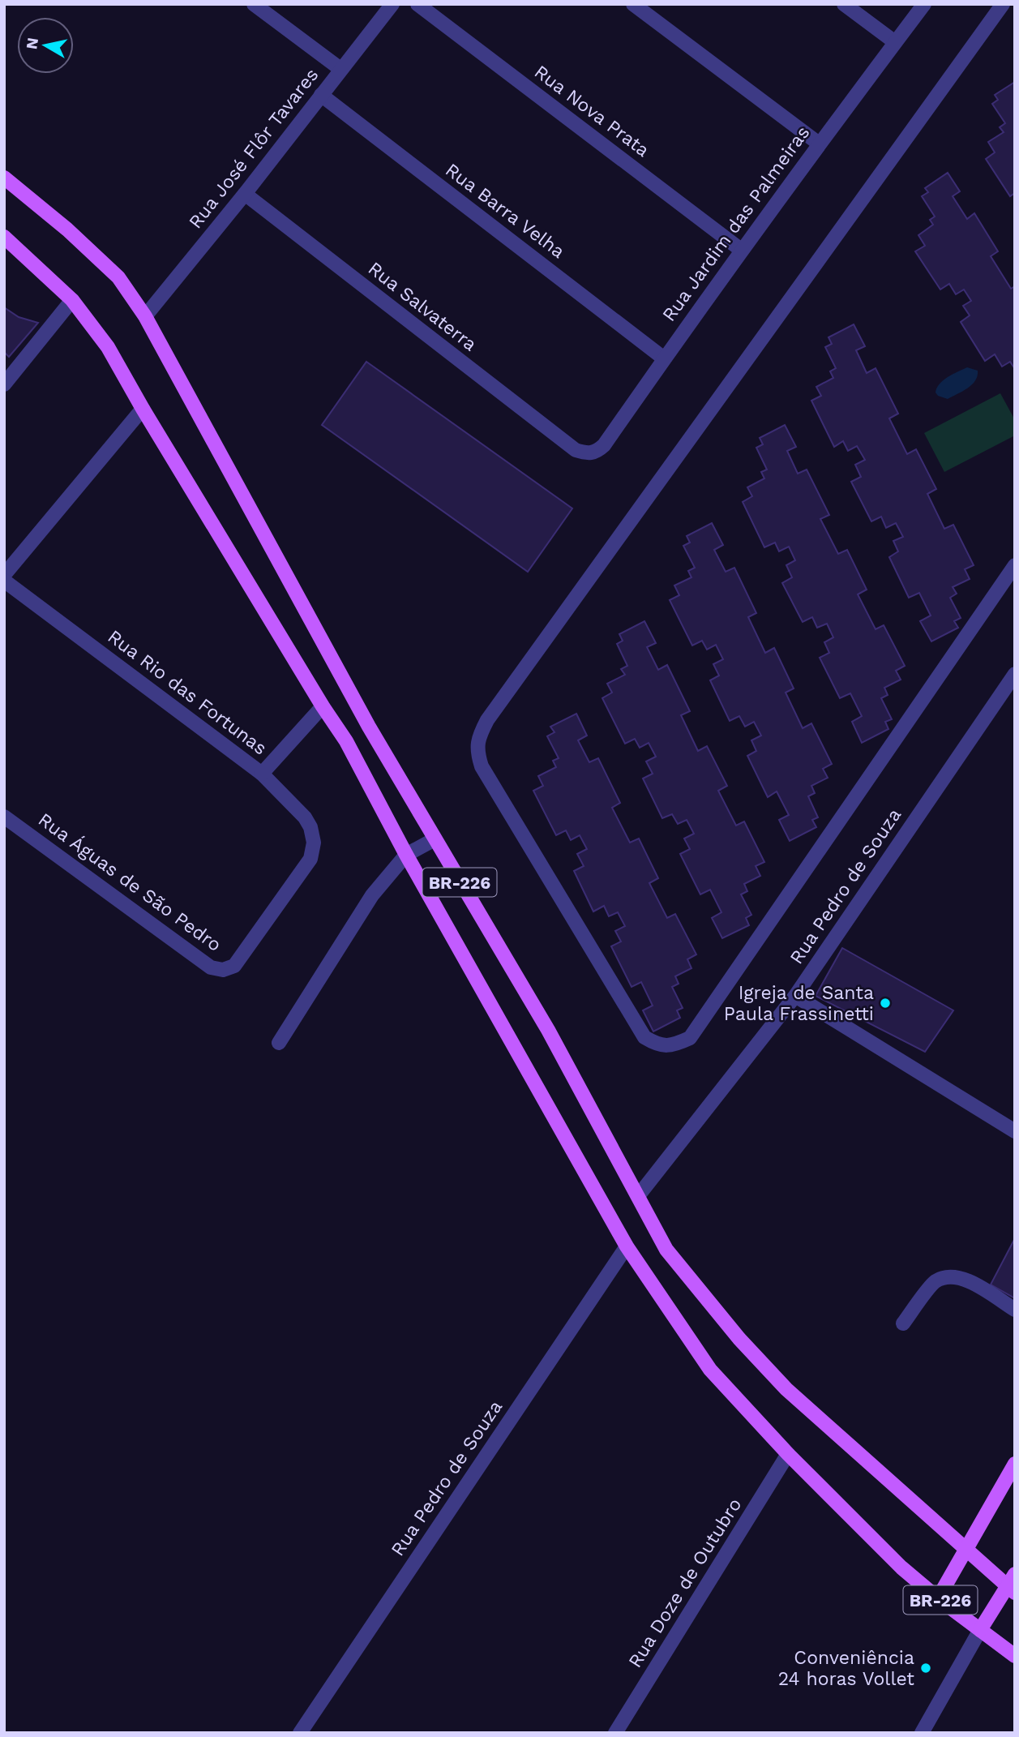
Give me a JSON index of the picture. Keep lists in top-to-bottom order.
{
  "streets": {
    "main road": ["BR-226"],
    "street": [
      "Rua Nova Prata",
      "Rua José Flôr Tavares",
      "Rua Barra Velha",
      "Rua Jardim das Palmeiras",
      "Rua Salvaterra",
      "Rua Rio das Fortunas",
      "Rua Águas de São Pedro",
      "Rua Pedro de Souza",
      "Rua Doze de Outubro"
    ]
  },
  "crossings": [
    ["Rua Nova Prata", "Rua Jardim das Palmeiras"],
    ["Rua José Flôr Tavares", "Rua Barra Velha"],
    ["Rua José Flôr Tavares", "Rua Salvaterra"],
    ["Rua José Flôr Tavares", "BR-226"],
    ["Rua Barra Velha", "Rua Jardim das Palmeiras"],
    ["Rua Jardim das Palmeiras", "Rua Salvaterra"],
    ["Rua Rio das Fortunas", "Rua Águas de São Pedro"],
    ["BR-226", "Rua Pedro de Souza"],
    ["BR-226", "Rua Doze de Outubro"]
  ],
  "places": ["Igreja de Santa Paula Frassinetti", "Conveniência 24 horas Vollet"],
  "north": "left"
}
